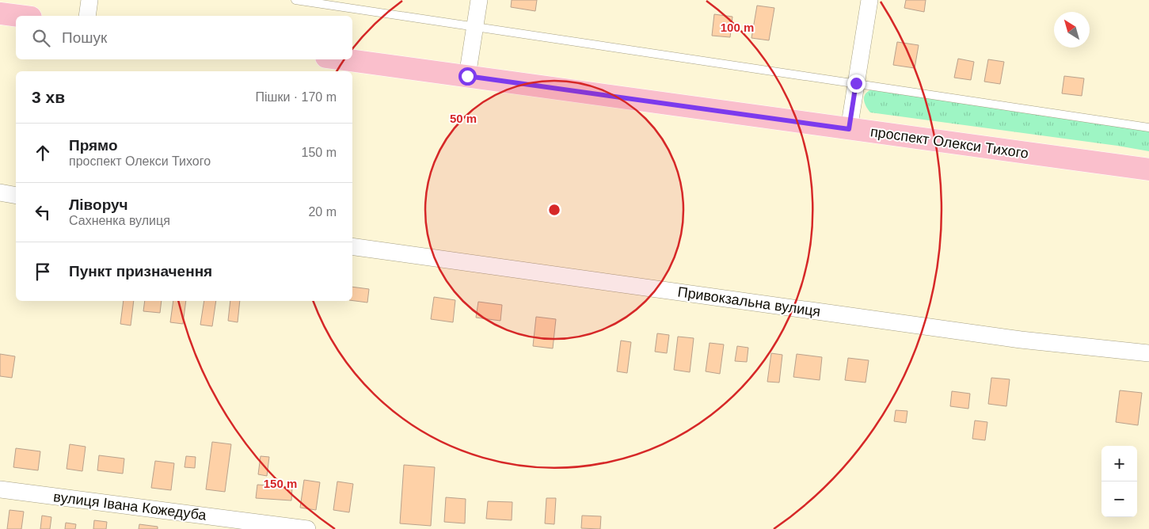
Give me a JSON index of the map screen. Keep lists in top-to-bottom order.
{
  "streets": {
    "main road": ["проспект Олекси Тихого"],
    "street": ["Привокзальна вулиця", "вулиця Івана Кожедуба"]
  },
  "north": "top left",
  "page": {
    "search": "Пошук",
    "heading": ["3 хв", "Пішки · 170 m"],
    "list": [
      ["Прямо", "проспект Олекси Тихого", "150 m"],
      ["Ліворуч", "Сахненка вулиця", "20 m"],
      "Пункт призначення"
    ],
    "map_buttons": ["+", "−"]
  },
  "rings": ["100 m", "50 m", "150 m"]
}
